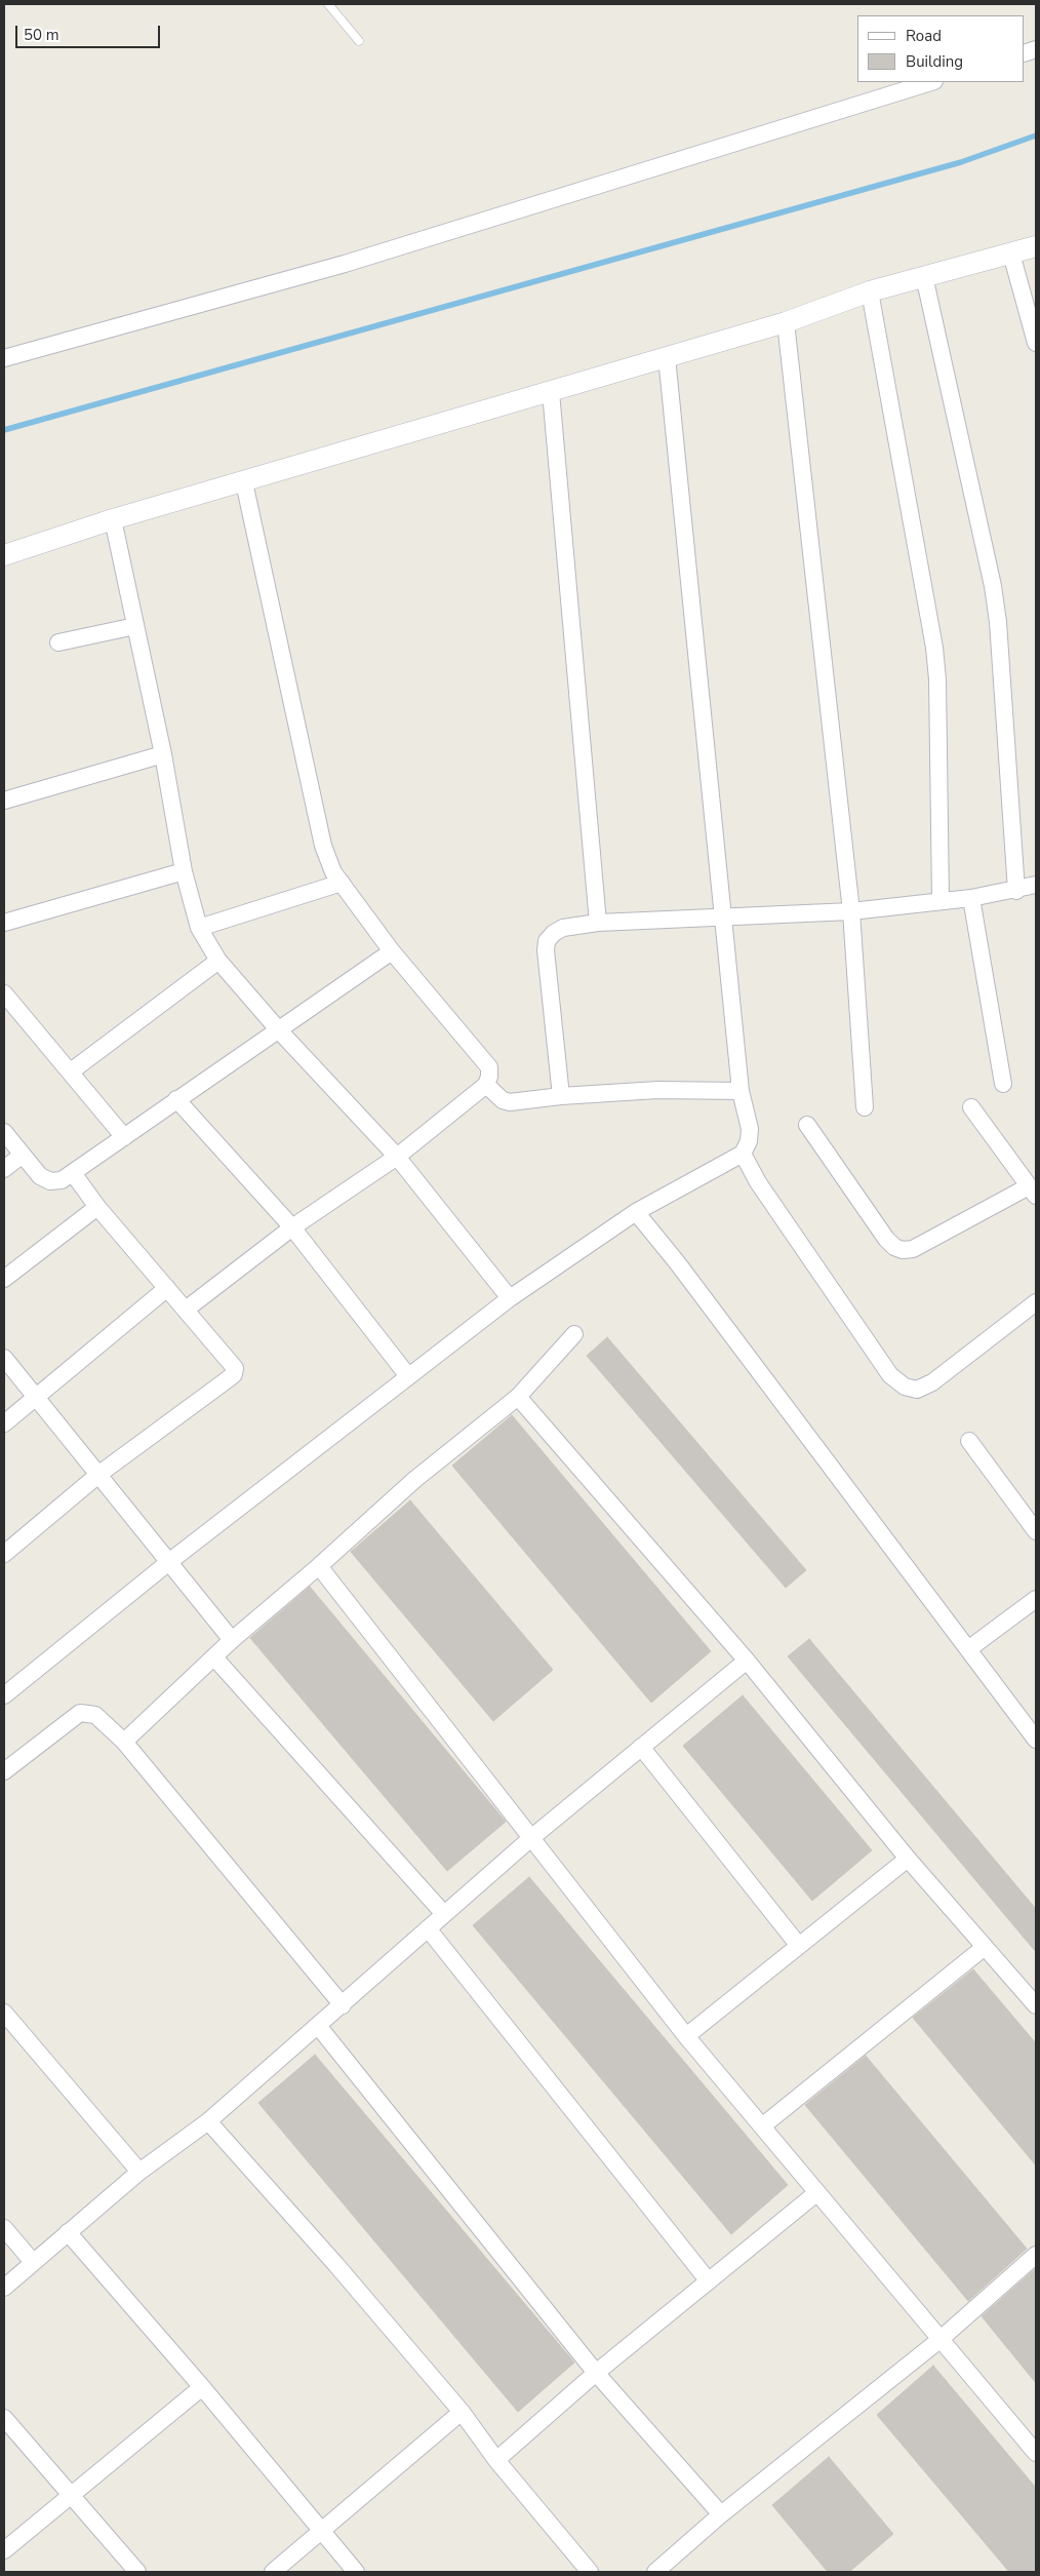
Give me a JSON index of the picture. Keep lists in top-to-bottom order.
{
  "legend": ["Road", "Building"],
  "scale_bar": "50 m"
}
